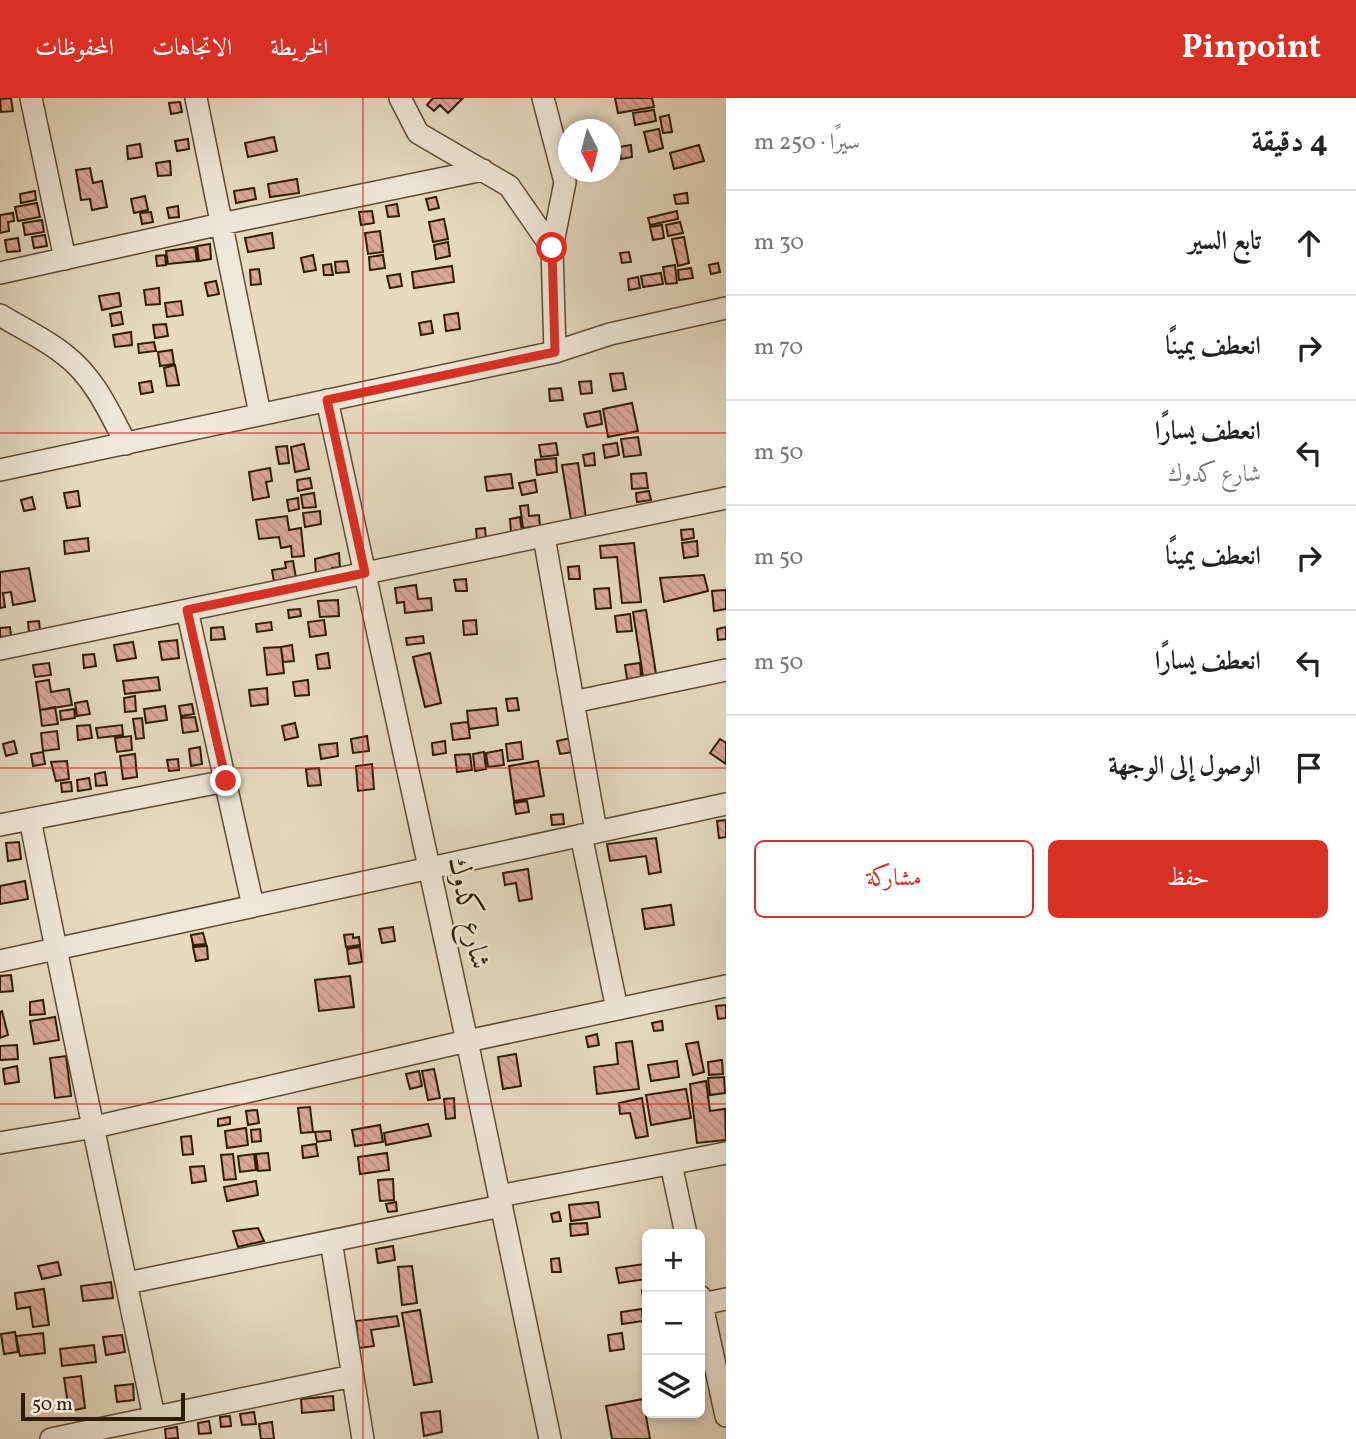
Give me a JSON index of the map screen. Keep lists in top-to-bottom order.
{
  "streets": {
    "street": ["شارع كدوك"]
  },
  "scale_bar": "50 m",
  "north": "bottom",
  "page": {
    "header": "Pinpoint",
    "nav": ["الخريطة", "الاتجاهات", "المحفوظات"],
    "heading": ["4 دقيقة", "سيرًا · 250 m"],
    "list": [
      ["تابع السير", "30 m"],
      ["انعطف يمينًا", "70 m"],
      ["انعطف يسارًا", "شارع كدوك", "50 m"],
      ["انعطف يمينًا", "50 m"],
      ["انعطف يسارًا", "50 m"],
      "الوصول إلى الوجهة"
    ],
    "buttons": ["حفظ", "مشاركة"],
    "map_buttons": ["+", "−"],
    "scale": "50 m"
  }
}
